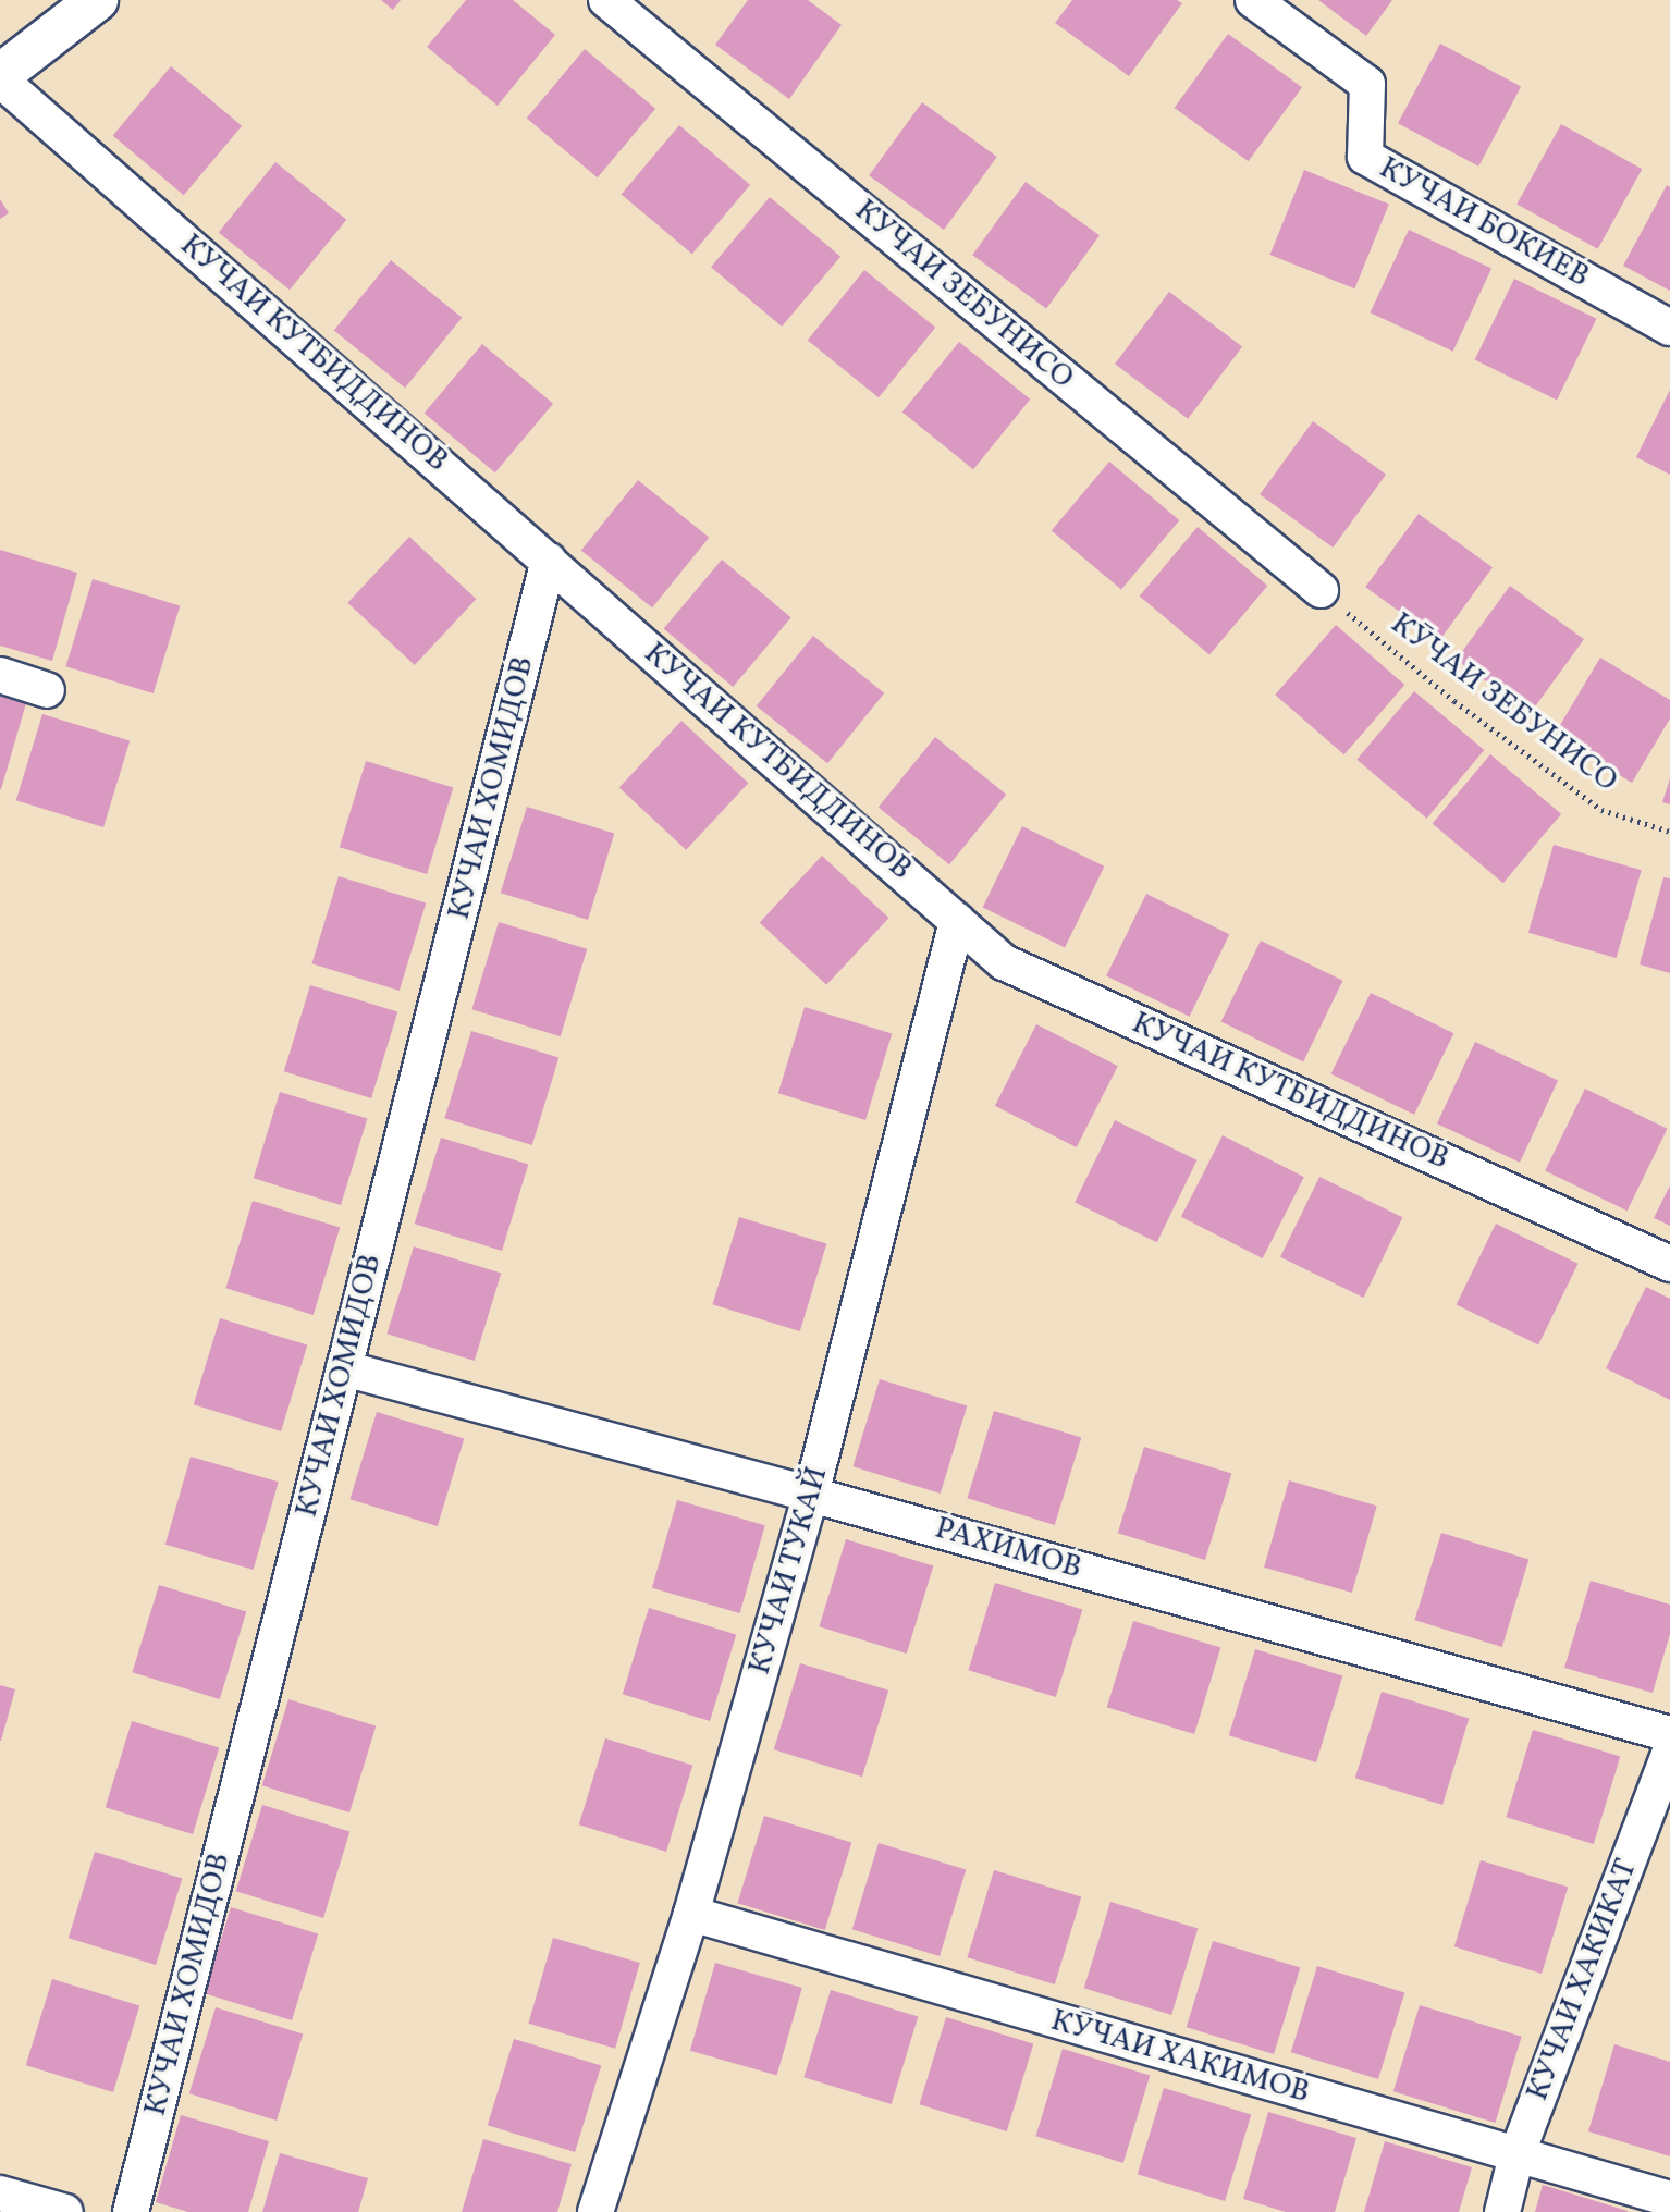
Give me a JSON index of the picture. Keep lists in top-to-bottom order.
{
  "streets": {
    "street": [
      "КУЧАИ БОКИЕВ",
      "КУЧАИ ЗЕБУНИСО",
      "КУЧАИ КУТБИДДИНОВ",
      "КУЧАИ ХОМИДОВ",
      "РАХИМОВ",
      "КУЧАИ ТУКАЙ",
      "КУЧАИ ХАКИКАТ",
      "КӮЧАИ ХАКИМОВ"
    ],
    "path": ["КӮЧАИ ЗЕБУНИСО"]
  },
  "crossings": [
    ["КУЧАИ ЗЕБУНИСО", "КӮЧАИ ЗЕБУНИСО"],
    ["КУЧАИ КУТБИДДИНОВ", "КУЧАИ ХОМИДОВ"],
    ["КУЧАИ КУТБИДДИНОВ", "КУЧАИ ТУКАЙ"],
    ["КУЧАИ ХОМИДОВ", "РАХИМОВ"],
    ["РАХИМОВ", "КУЧАИ ТУКАЙ"],
    ["КУЧАИ ТУКАЙ", "КӮЧАИ ХАКИМОВ"],
    ["КУЧАИ ХАКИКАТ", "КӮЧАИ ХАКИМОВ"]
  ]
}
